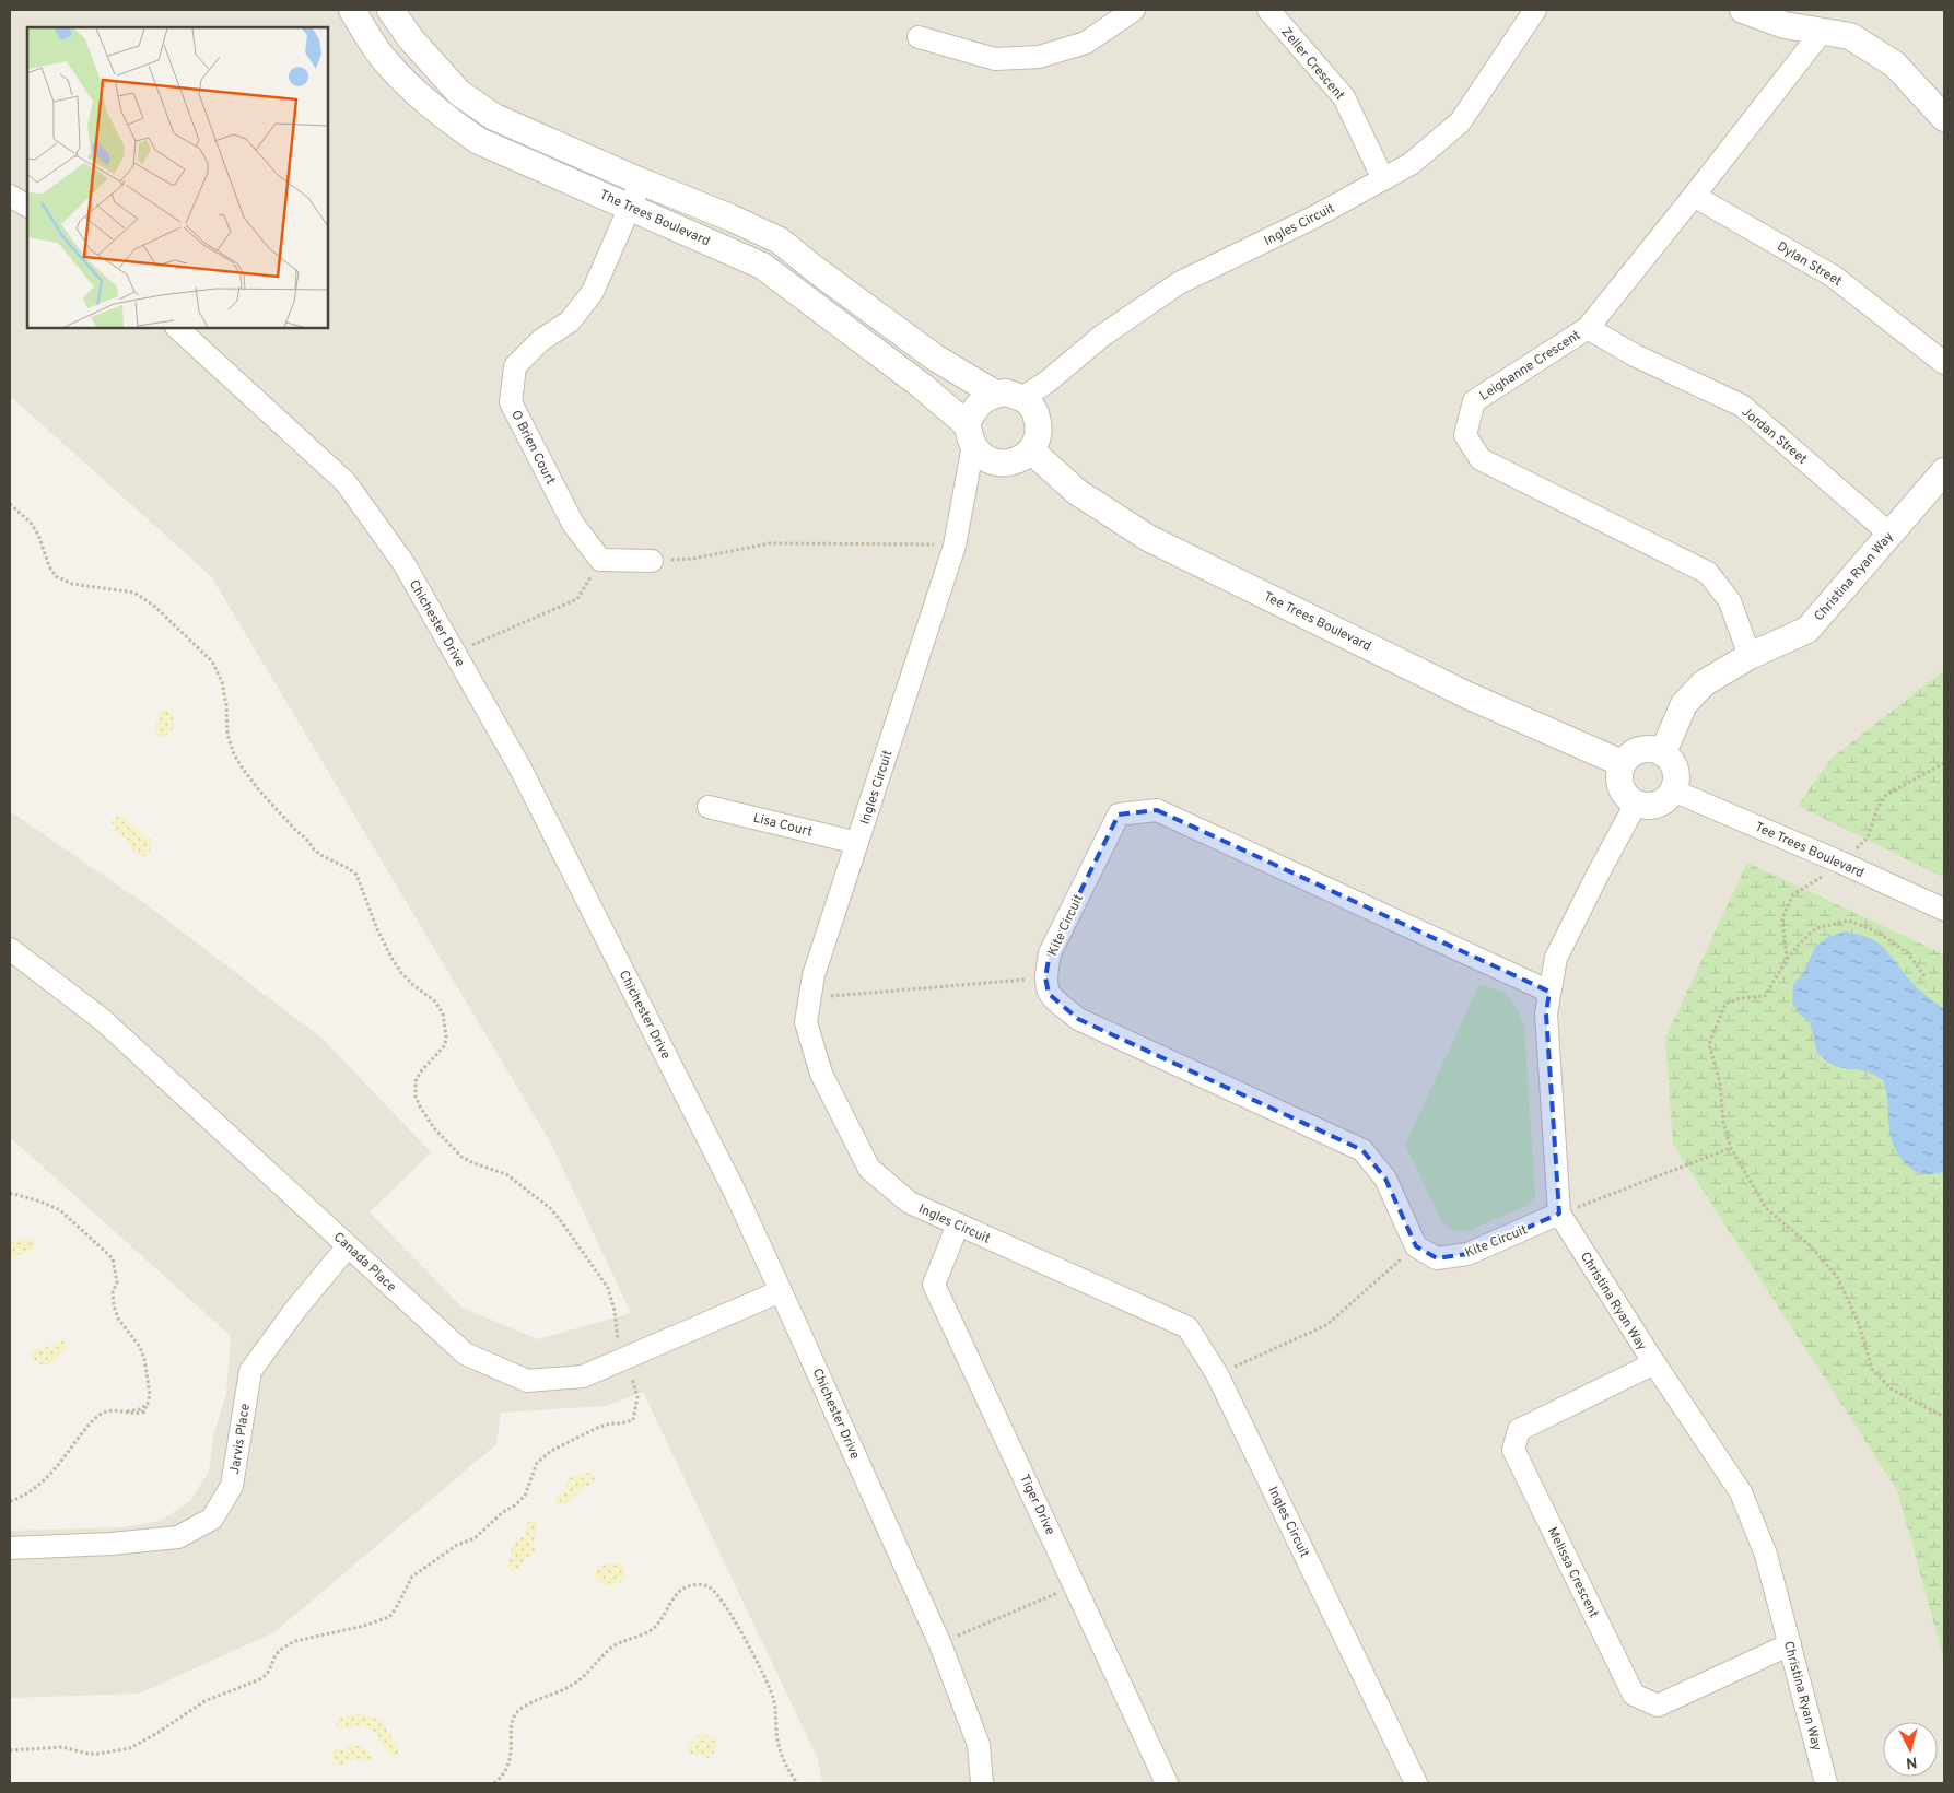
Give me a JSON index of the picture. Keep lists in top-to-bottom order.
{
  "streets": {
    "street": [
      "Zeller Crescent",
      "The Trees Boulevard",
      "Ingles Circuit",
      "Dylan Street",
      "Leighanne Crescent",
      "Jordan Street",
      "O Brien Court",
      "Christina Ryan Way",
      "Tee Trees Boulevard",
      "Chichester Drive",
      "Lisa Court",
      "Kite Circuit",
      "Canada Place",
      "Jarvis Place",
      "Tiger Drive",
      "Melissa Crescent"
    ]
  },
  "crossings": [
    ["Zeller Crescent", "Ingles Circuit"],
    ["The Trees Boulevard", "Ingles Circuit"],
    ["The Trees Boulevard", "O Brien Court"],
    ["The Trees Boulevard", "Tee Trees Boulevard"],
    ["Ingles Circuit", "Tee Trees Boulevard"],
    ["Ingles Circuit", "Lisa Court"],
    ["Ingles Circuit", "Tiger Drive"],
    ["Dylan Street", "Leighanne Crescent"],
    ["Leighanne Crescent", "Jordan Street"],
    ["Leighanne Crescent", "Christina Ryan Way"],
    ["Jordan Street", "Christina Ryan Way"],
    ["Christina Ryan Way", "Tee Trees Boulevard"],
    ["Christina Ryan Way", "Kite Circuit"],
    ["Christina Ryan Way", "Melissa Crescent"],
    ["Chichester Drive", "Canada Place"],
    ["Canada Place", "Jarvis Place"]
  ],
  "north": "bottom"
}
